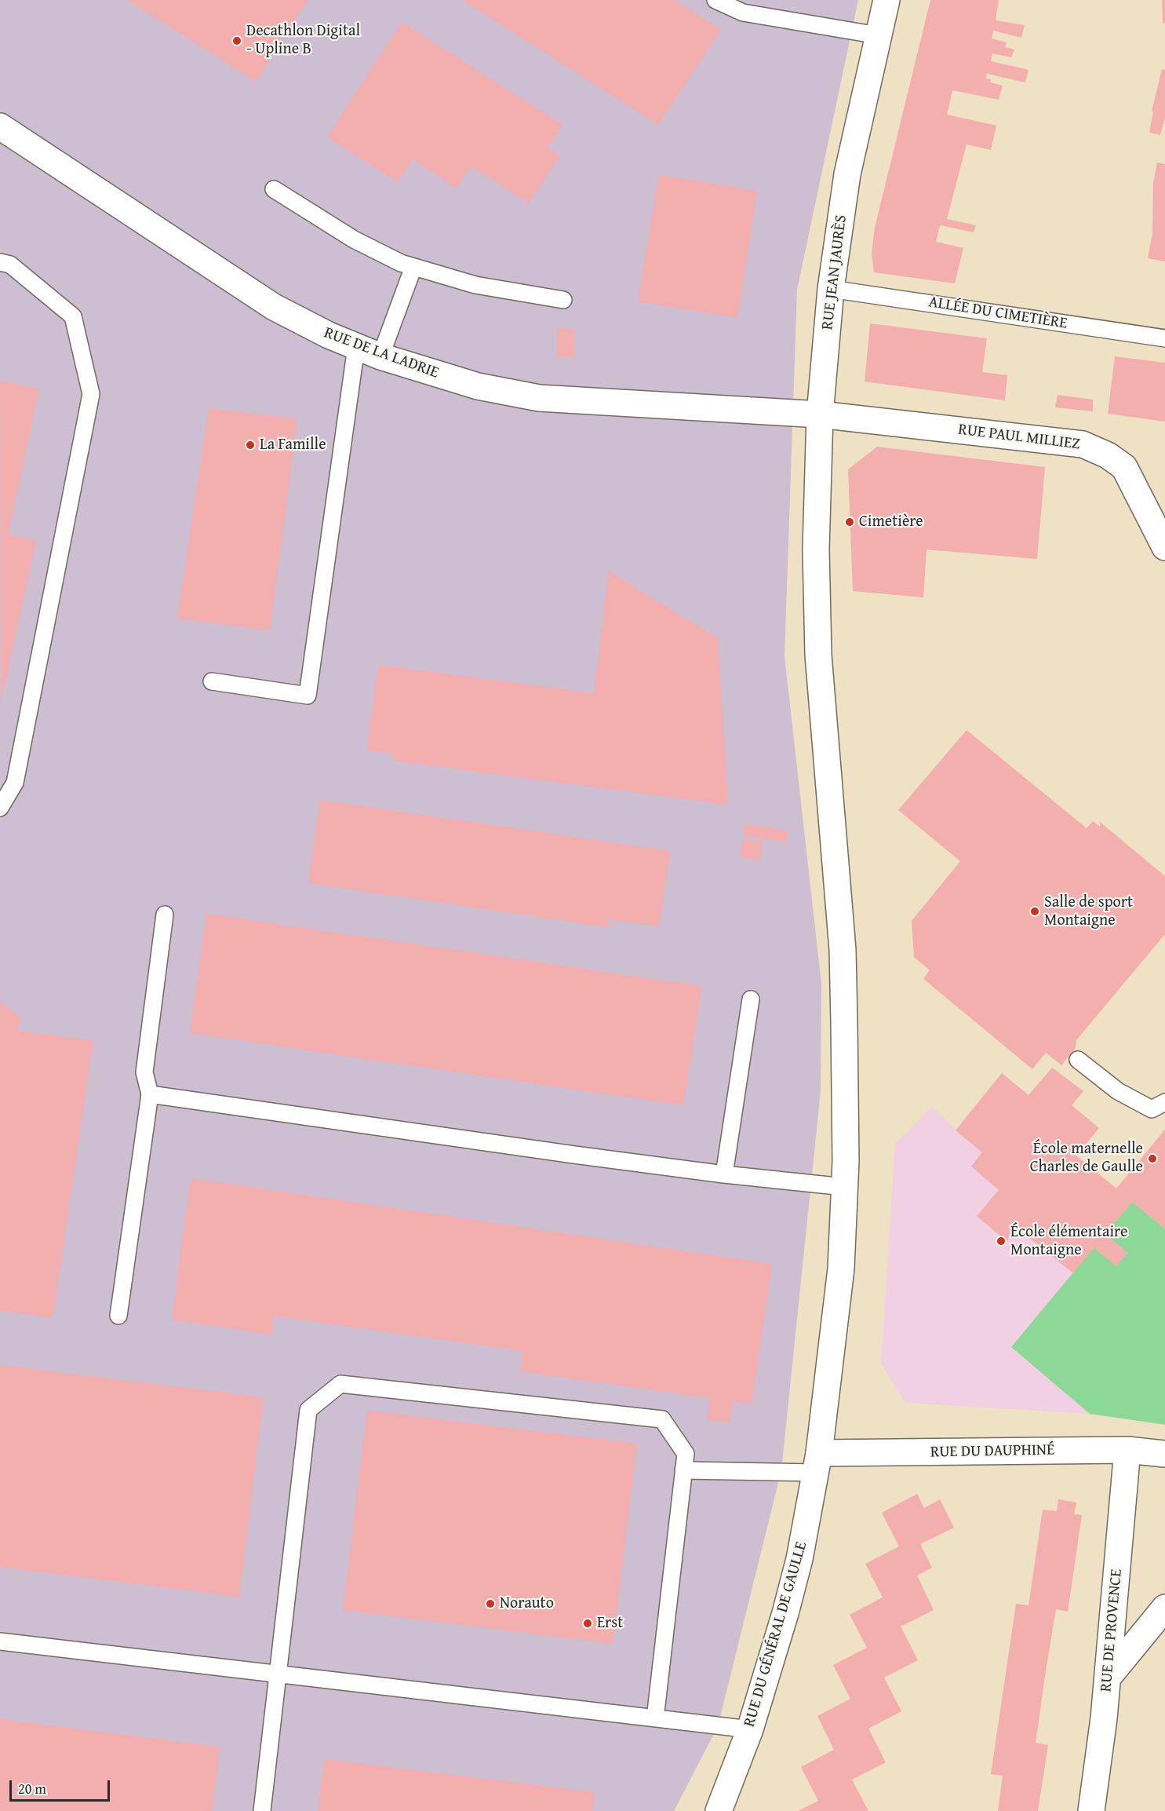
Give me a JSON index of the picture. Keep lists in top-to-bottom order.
{
  "streets": {
    "street": [
      "RUE JEAN JAURÈS",
      "RUE DE LA LADRIE",
      "RUE PAUL MILLIEZ",
      "RUE DU DAUPHINÉ",
      "RUE DE PROVENCE",
      "RUE DU GÉNÉRAL DE GAULLE"
    ],
    "lane": ["ALLÉE DU CIMETIÈRE"]
  },
  "crossings": [
    ["RUE JEAN JAURÈS", "ALLÉE DU CIMETIÈRE"],
    ["RUE JEAN JAURÈS", "RUE DE LA LADRIE"],
    ["RUE JEAN JAURÈS", "RUE PAUL MILLIEZ"],
    ["RUE JEAN JAURÈS", "RUE DU GÉNÉRAL DE GAULLE"],
    ["RUE DE LA LADRIE", "RUE PAUL MILLIEZ"],
    ["RUE DU DAUPHINÉ", "RUE DE PROVENCE"],
    ["RUE DU DAUPHINÉ", "RUE DU GÉNÉRAL DE GAULLE"]
  ],
  "places": [
    "Decathlon Digital - Upline B",
    "La Famille",
    "Cimetière",
    "Salle de sport Montaigne",
    "École maternelle Charles de Gaulle",
    "École élémentaire Montaigne",
    "Norauto",
    "Erst"
  ],
  "scale_bar": "20 m"
}
